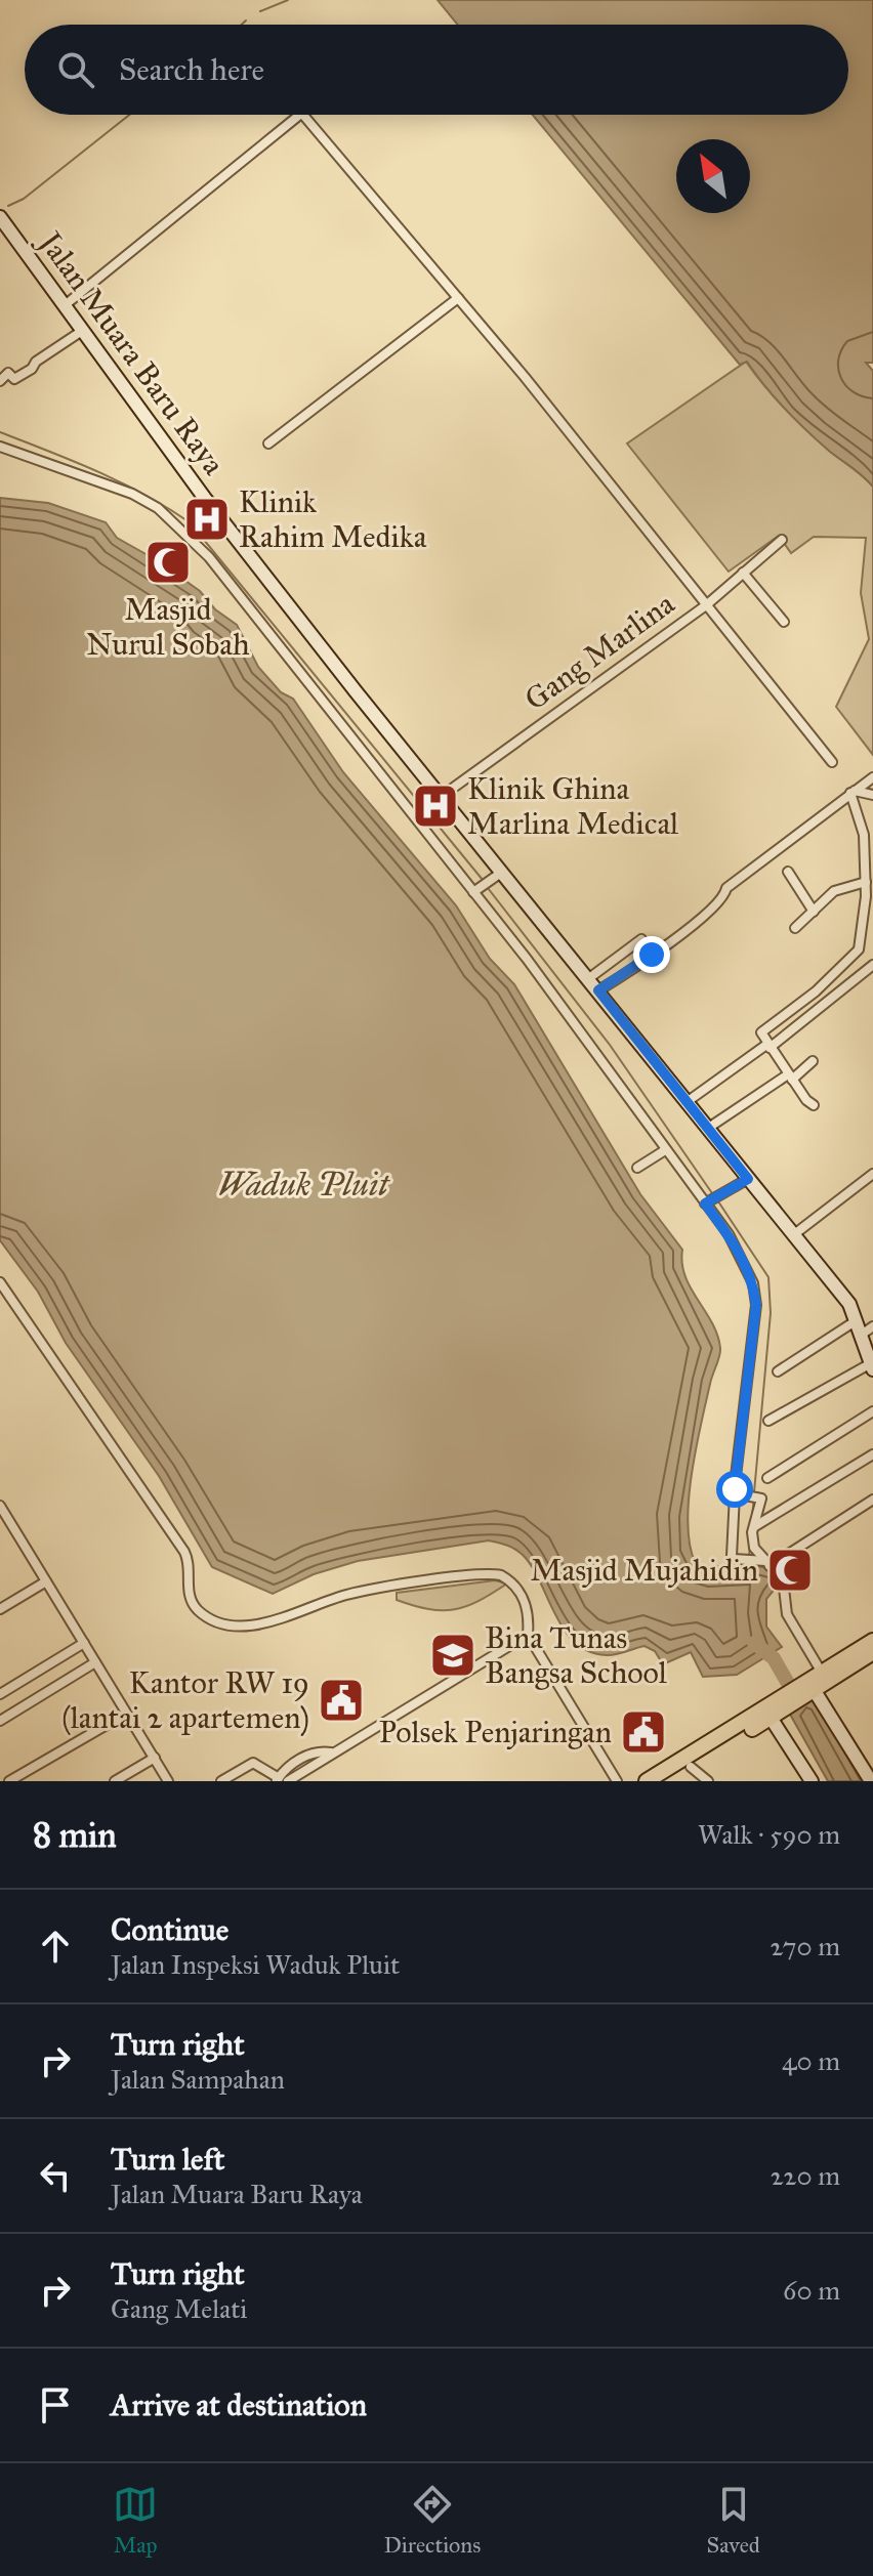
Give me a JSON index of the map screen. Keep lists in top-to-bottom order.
{
  "streets": {
    "street": ["Jalan Muara Baru Raya", "Gang Marlina"]
  },
  "crossings": [
    ["Jalan Muara Baru Raya", "Gang Marlina"]
  ],
  "water": ["Waduk Pluit"],
  "places": {
    "hospital": ["Klinik Rahim Medika", "Klinik Ghina Marlina Medical"],
    "mosque": ["Masjid Nurul Sobah", "Masjid Mujahidin"],
    "school or university": ["Bina Tunas Bangsa School"],
    "public building": ["Kantor RW 19 (lantai 2 apartemen)", "Polsek Penjaringan"]
  },
  "north": "top left",
  "page": {
    "search": "Search here",
    "heading": ["8 min", "Walk · 590 m"],
    "list": [
      ["Continue", "Jalan Inspeksi Waduk Pluit", "270 m"],
      ["Turn right", "Jalan Sampahan", "40 m"],
      ["Turn left", "Jalan Muara Baru Raya", "220 m"],
      ["Turn right", "Gang Melati", "60 m"],
      "Arrive at destination"
    ],
    "nav": ["Map", "Directions", "Saved"]
  }
}
